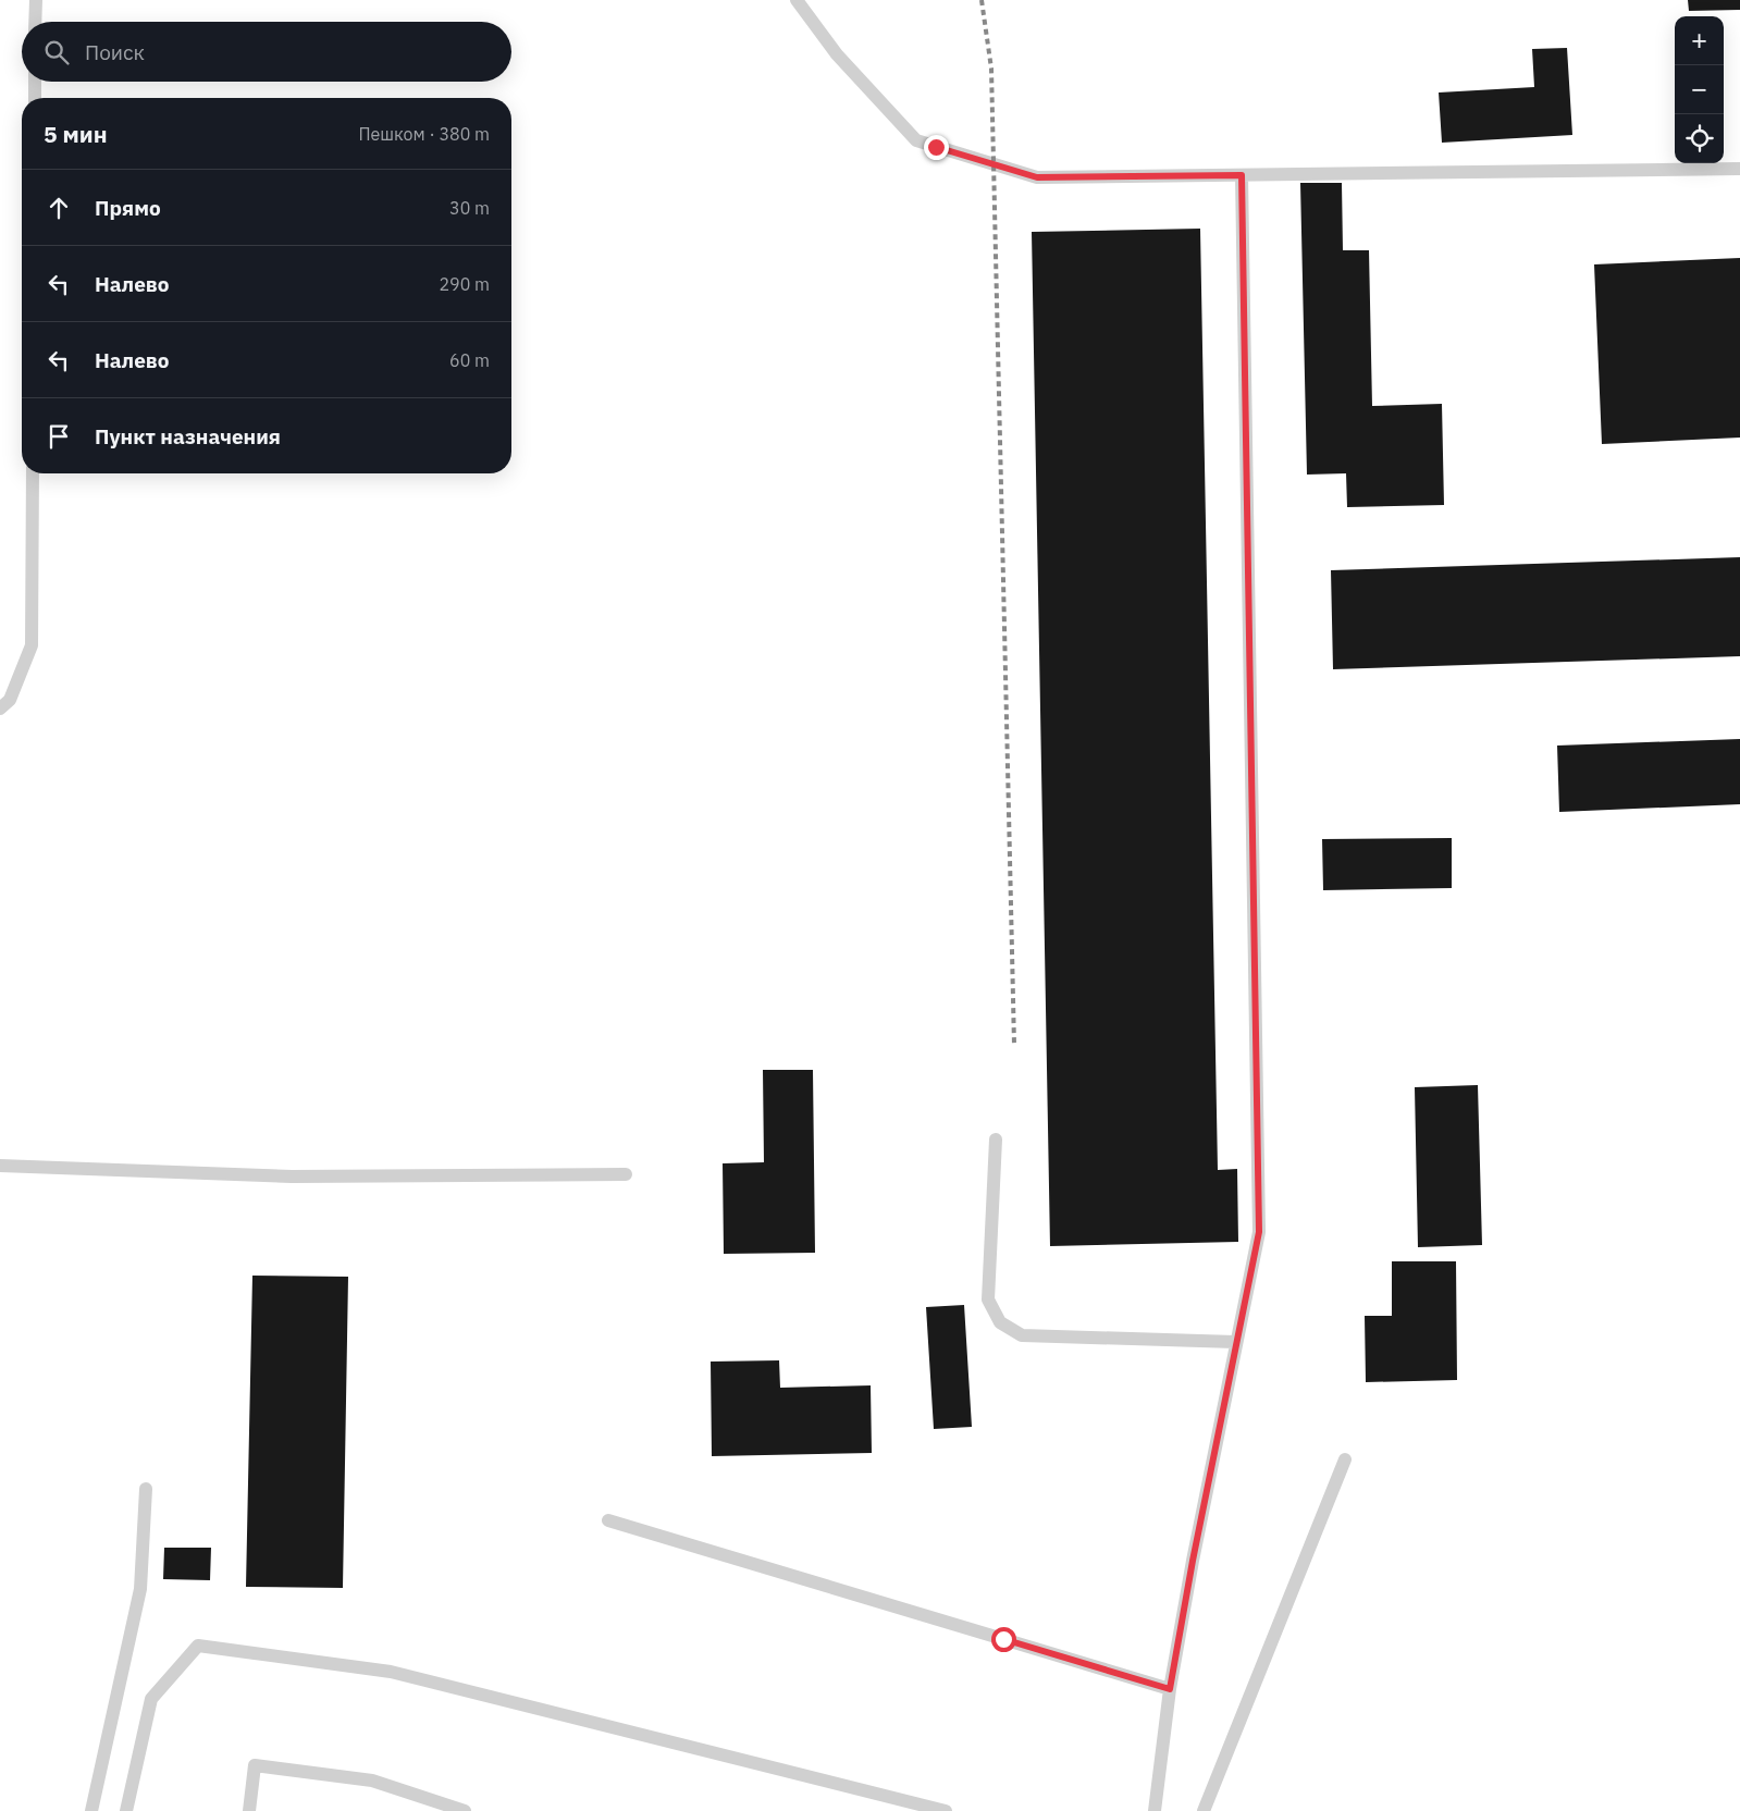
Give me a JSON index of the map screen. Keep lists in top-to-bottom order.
{
  "page": {
    "map_buttons": ["+", "−"],
    "search": "Поиск",
    "heading": ["5 мин", "Пешком · 380 m"],
    "list": [
      ["Прямо", "30 m"],
      ["Налево", "290 m"],
      ["Налево", "60 m"],
      "Пункт назначения"
    ]
  }
}
